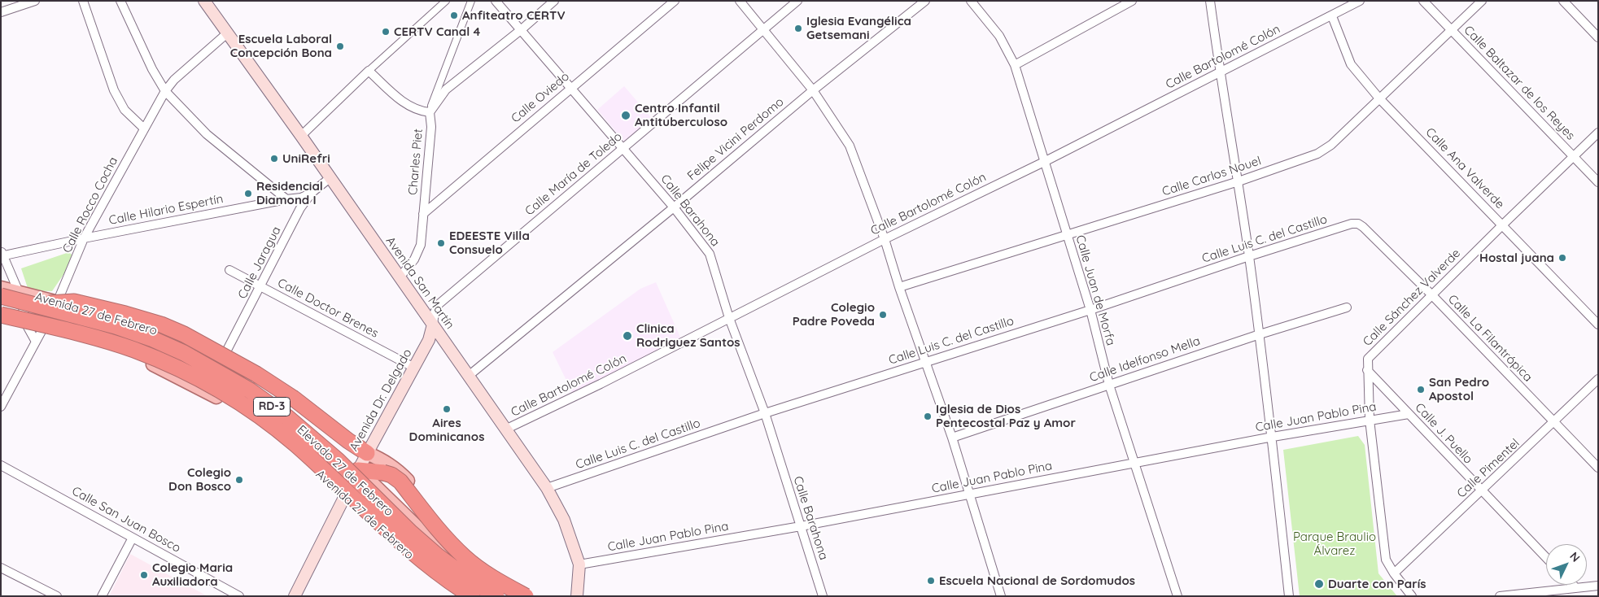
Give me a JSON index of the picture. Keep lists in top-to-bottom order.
{
  "streets": {
    "highway": ["RD-3", "Elevado 27 de Febrero"],
    "main road": ["Avenida San Martín", "Avenida 27 de Febrero", "Avenida Dr. Delgado"],
    "street": [
      "Calle Bartolomé Colón",
      "Calle Baltazar de los Reyes",
      "Calle Oviedo",
      "Felipe Vicini Perdomo",
      "Charles Piet",
      "Calle Ana Valverde",
      "Calle María de Toledo",
      "Calle Carlos Nouel",
      "Calle Rocco Cocha",
      "Calle Hilario Espertín",
      "Calle Barahona",
      "Calle Luis C. del Castillo",
      "Calle Jaragua",
      "Calle Juan de Morfa",
      "Calle Sánchez Valverde",
      "Calle Doctor Brenes",
      "Calle La Filantrópica",
      "Calle Idelfonso Mella",
      "Calle Juan Pablo Pina",
      "Calle J. Puello",
      "Calle Pimentel",
      "Calle San Juan Bosco"
    ]
  },
  "crossings": [
    ["Calle Bartolomé Colón", "Calle Ana Valverde"],
    ["Calle Bartolomé Colón", "Calle Barahona"],
    ["Calle Bartolomé Colón", "Avenida San Martín"],
    ["Calle Bartolomé Colón", "Calle Juan de Morfa"],
    ["Calle Baltazar de los Reyes", "Calle Carlos Nouel"],
    ["Calle Baltazar de los Reyes", "Calle Sánchez Valverde"],
    ["Calle Oviedo", "Charles Piet"],
    ["Calle Oviedo", "Calle Barahona"],
    ["Felipe Vicini Perdomo", "Calle Barahona"],
    ["Felipe Vicini Perdomo", "Avenida San Martín"],
    ["Charles Piet", "Avenida San Martín"],
    ["Calle Ana Valverde", "Calle Carlos Nouel"],
    ["Calle Ana Valverde", "Calle Sánchez Valverde"],
    ["Calle María de Toledo", "Calle Barahona"],
    ["Calle María de Toledo", "Avenida San Martín"],
    ["Calle María de Toledo", "Avenida Dr. Delgado"],
    ["Calle Carlos Nouel", "Calle Juan de Morfa"],
    ["Calle Rocco Cocha", "Calle Hilario Espertín"],
    ["Calle Rocco Cocha", "Avenida San Martín"],
    ["Calle Rocco Cocha", "Avenida 27 de Febrero"],
    ["Calle Hilario Espertín", "Calle Jaragua"],
    ["Calle Barahona", "Calle Luis C. del Castillo"],
    ["Calle Barahona", "Calle Juan Pablo Pina"],
    ["Calle Luis C. del Castillo", "Avenida San Martín"],
    ["Calle Luis C. del Castillo", "Calle Juan de Morfa"],
    ["Calle Luis C. del Castillo", "Calle La Filantrópica"],
    ["Calle Jaragua", "Avenida San Martín"],
    ["Calle Jaragua", "Calle Doctor Brenes"],
    ["Calle Jaragua", "Avenida 27 de Febrero"],
    ["Avenida San Martín", "Avenida Dr. Delgado"],
    ["Avenida San Martín", "Calle Juan Pablo Pina"],
    ["Calle Juan de Morfa", "Calle Idelfonso Mella"],
    ["Calle Juan de Morfa", "Calle Juan Pablo Pina"],
    ["Calle Sánchez Valverde", "Calle La Filantrópica"],
    ["Calle Sánchez Valverde", "Calle Juan Pablo Pina"],
    ["Calle Sánchez Valverde", "Calle J. Puello"],
    ["Calle Sánchez Valverde", "Calle Pimentel"],
    ["Calle Doctor Brenes", "Avenida Dr. Delgado"],
    ["Avenida 27 de Febrero", "Avenida Dr. Delgado"],
    ["Avenida 27 de Febrero", "Elevado 27 de Febrero"],
    ["Calle La Filantrópica", "Calle Pimentel"],
    ["Calle Juan Pablo Pina", "Calle J. Puello"],
    ["Calle J. Puello", "Calle Pimentel"]
  ],
  "parks": ["Parque Braulio Álvarez"],
  "places": [
    "Anfiteatro CERTV",
    "Iglesia Evangélica Getsemani",
    "CERTV Canal 4",
    "Escuela Laboral Concepción Bona",
    "Centro Infantil Antituberculoso",
    "UniRefri",
    "Residencial Diamond I",
    "EDEESTE Villa Consuelo",
    "Hostal juana",
    "Colegio Padre Poveda",
    "Clinica Rodriguez Santos",
    "San Pedro Apostol",
    "Aires Dominicanos",
    "Iglesia de Dios Pentecostal Paz y Amor",
    "Colegio Don Bosco",
    "Colegio Maria Auxiliadora",
    "Escuela Nacional de Sordomudos",
    "Duarte con París"
  ],
  "north": "top right"
}
